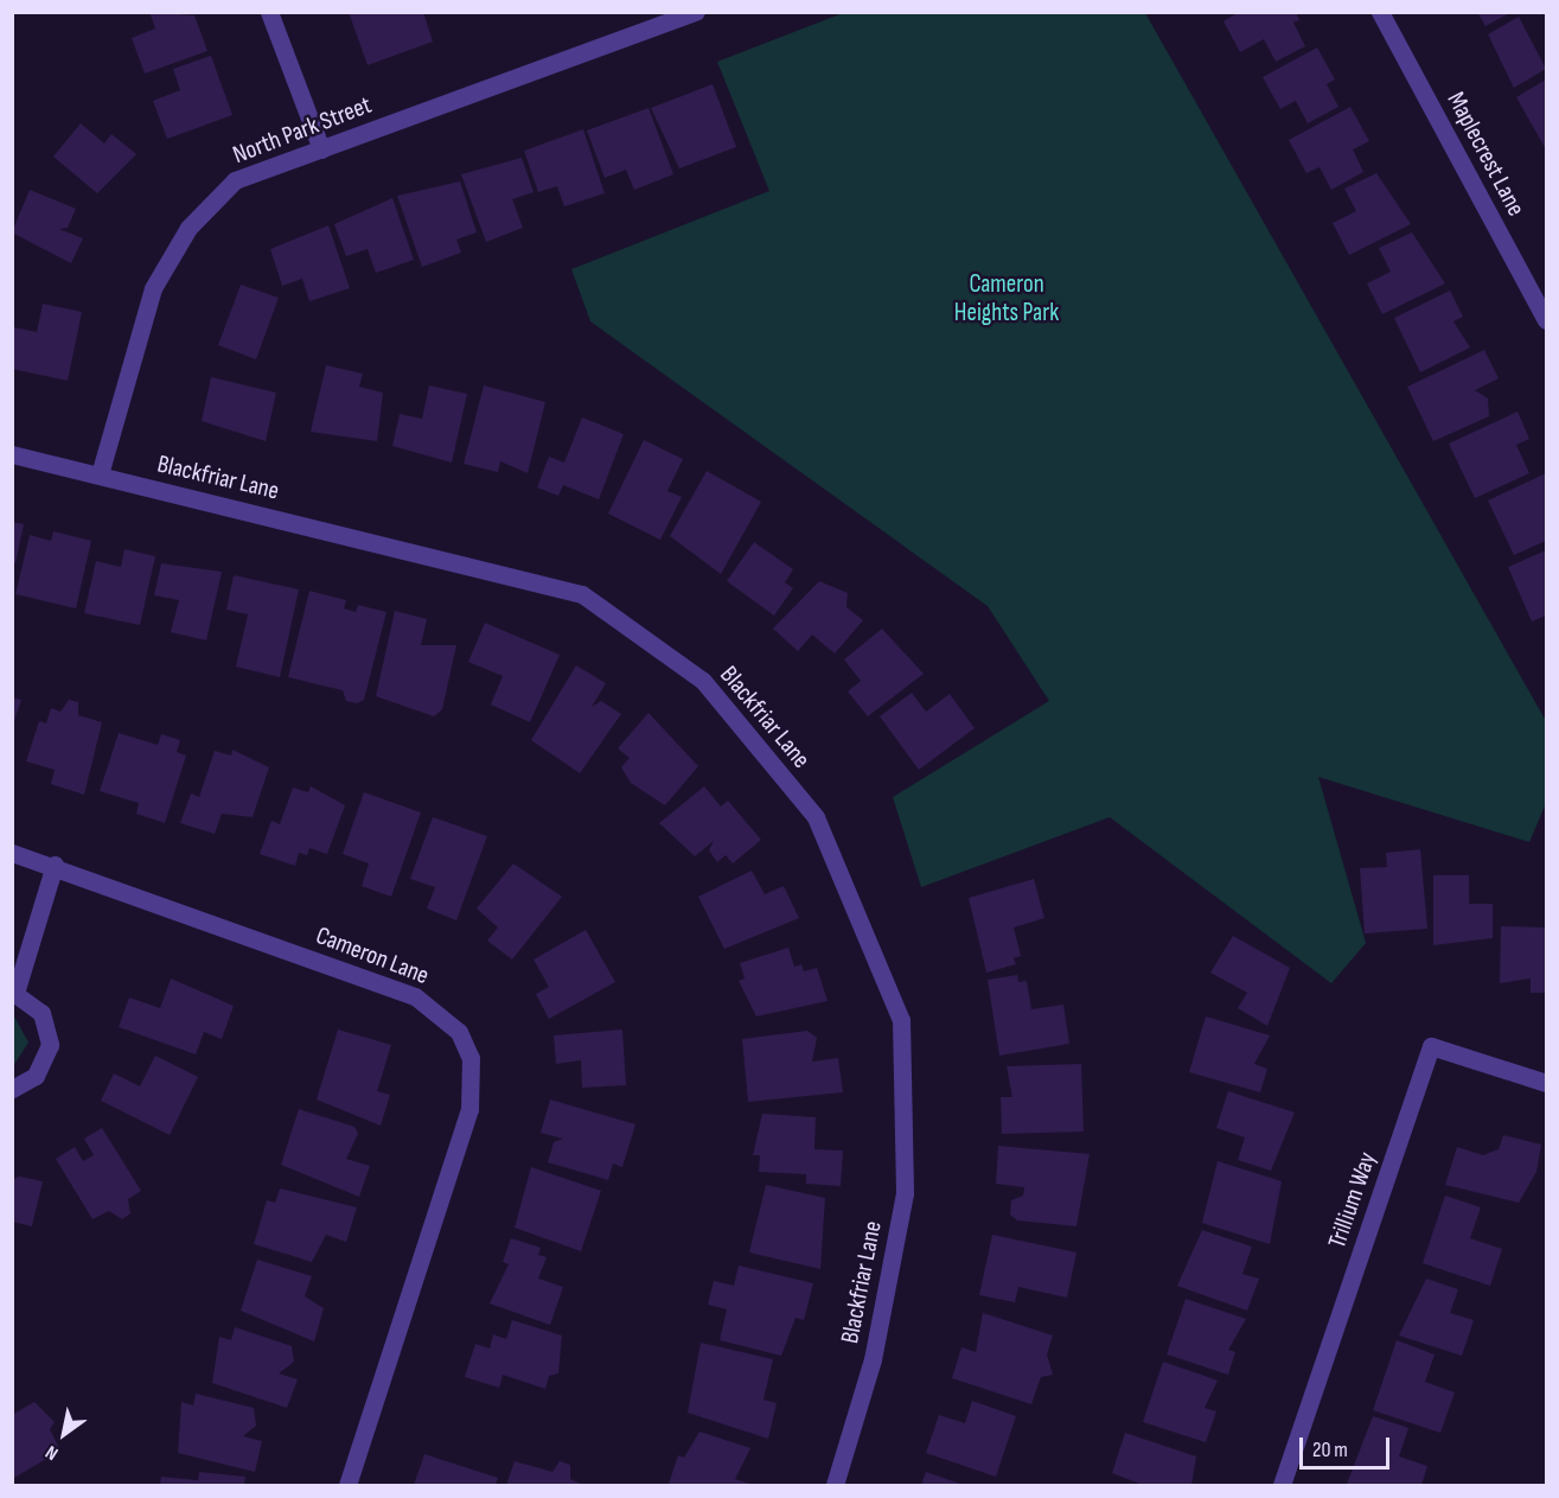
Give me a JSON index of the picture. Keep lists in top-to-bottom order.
{
  "streets": {
    "street": [
      "North Park Street",
      "Maplecrest Lane",
      "Blackfriar Lane",
      "Cameron Lane",
      "Trillium Way"
    ]
  },
  "crossings": [
    ["North Park Street", "Blackfriar Lane"]
  ],
  "parks": ["Cameron Heights Park"],
  "scale_bar": "20 m",
  "north": "bottom left"
}
